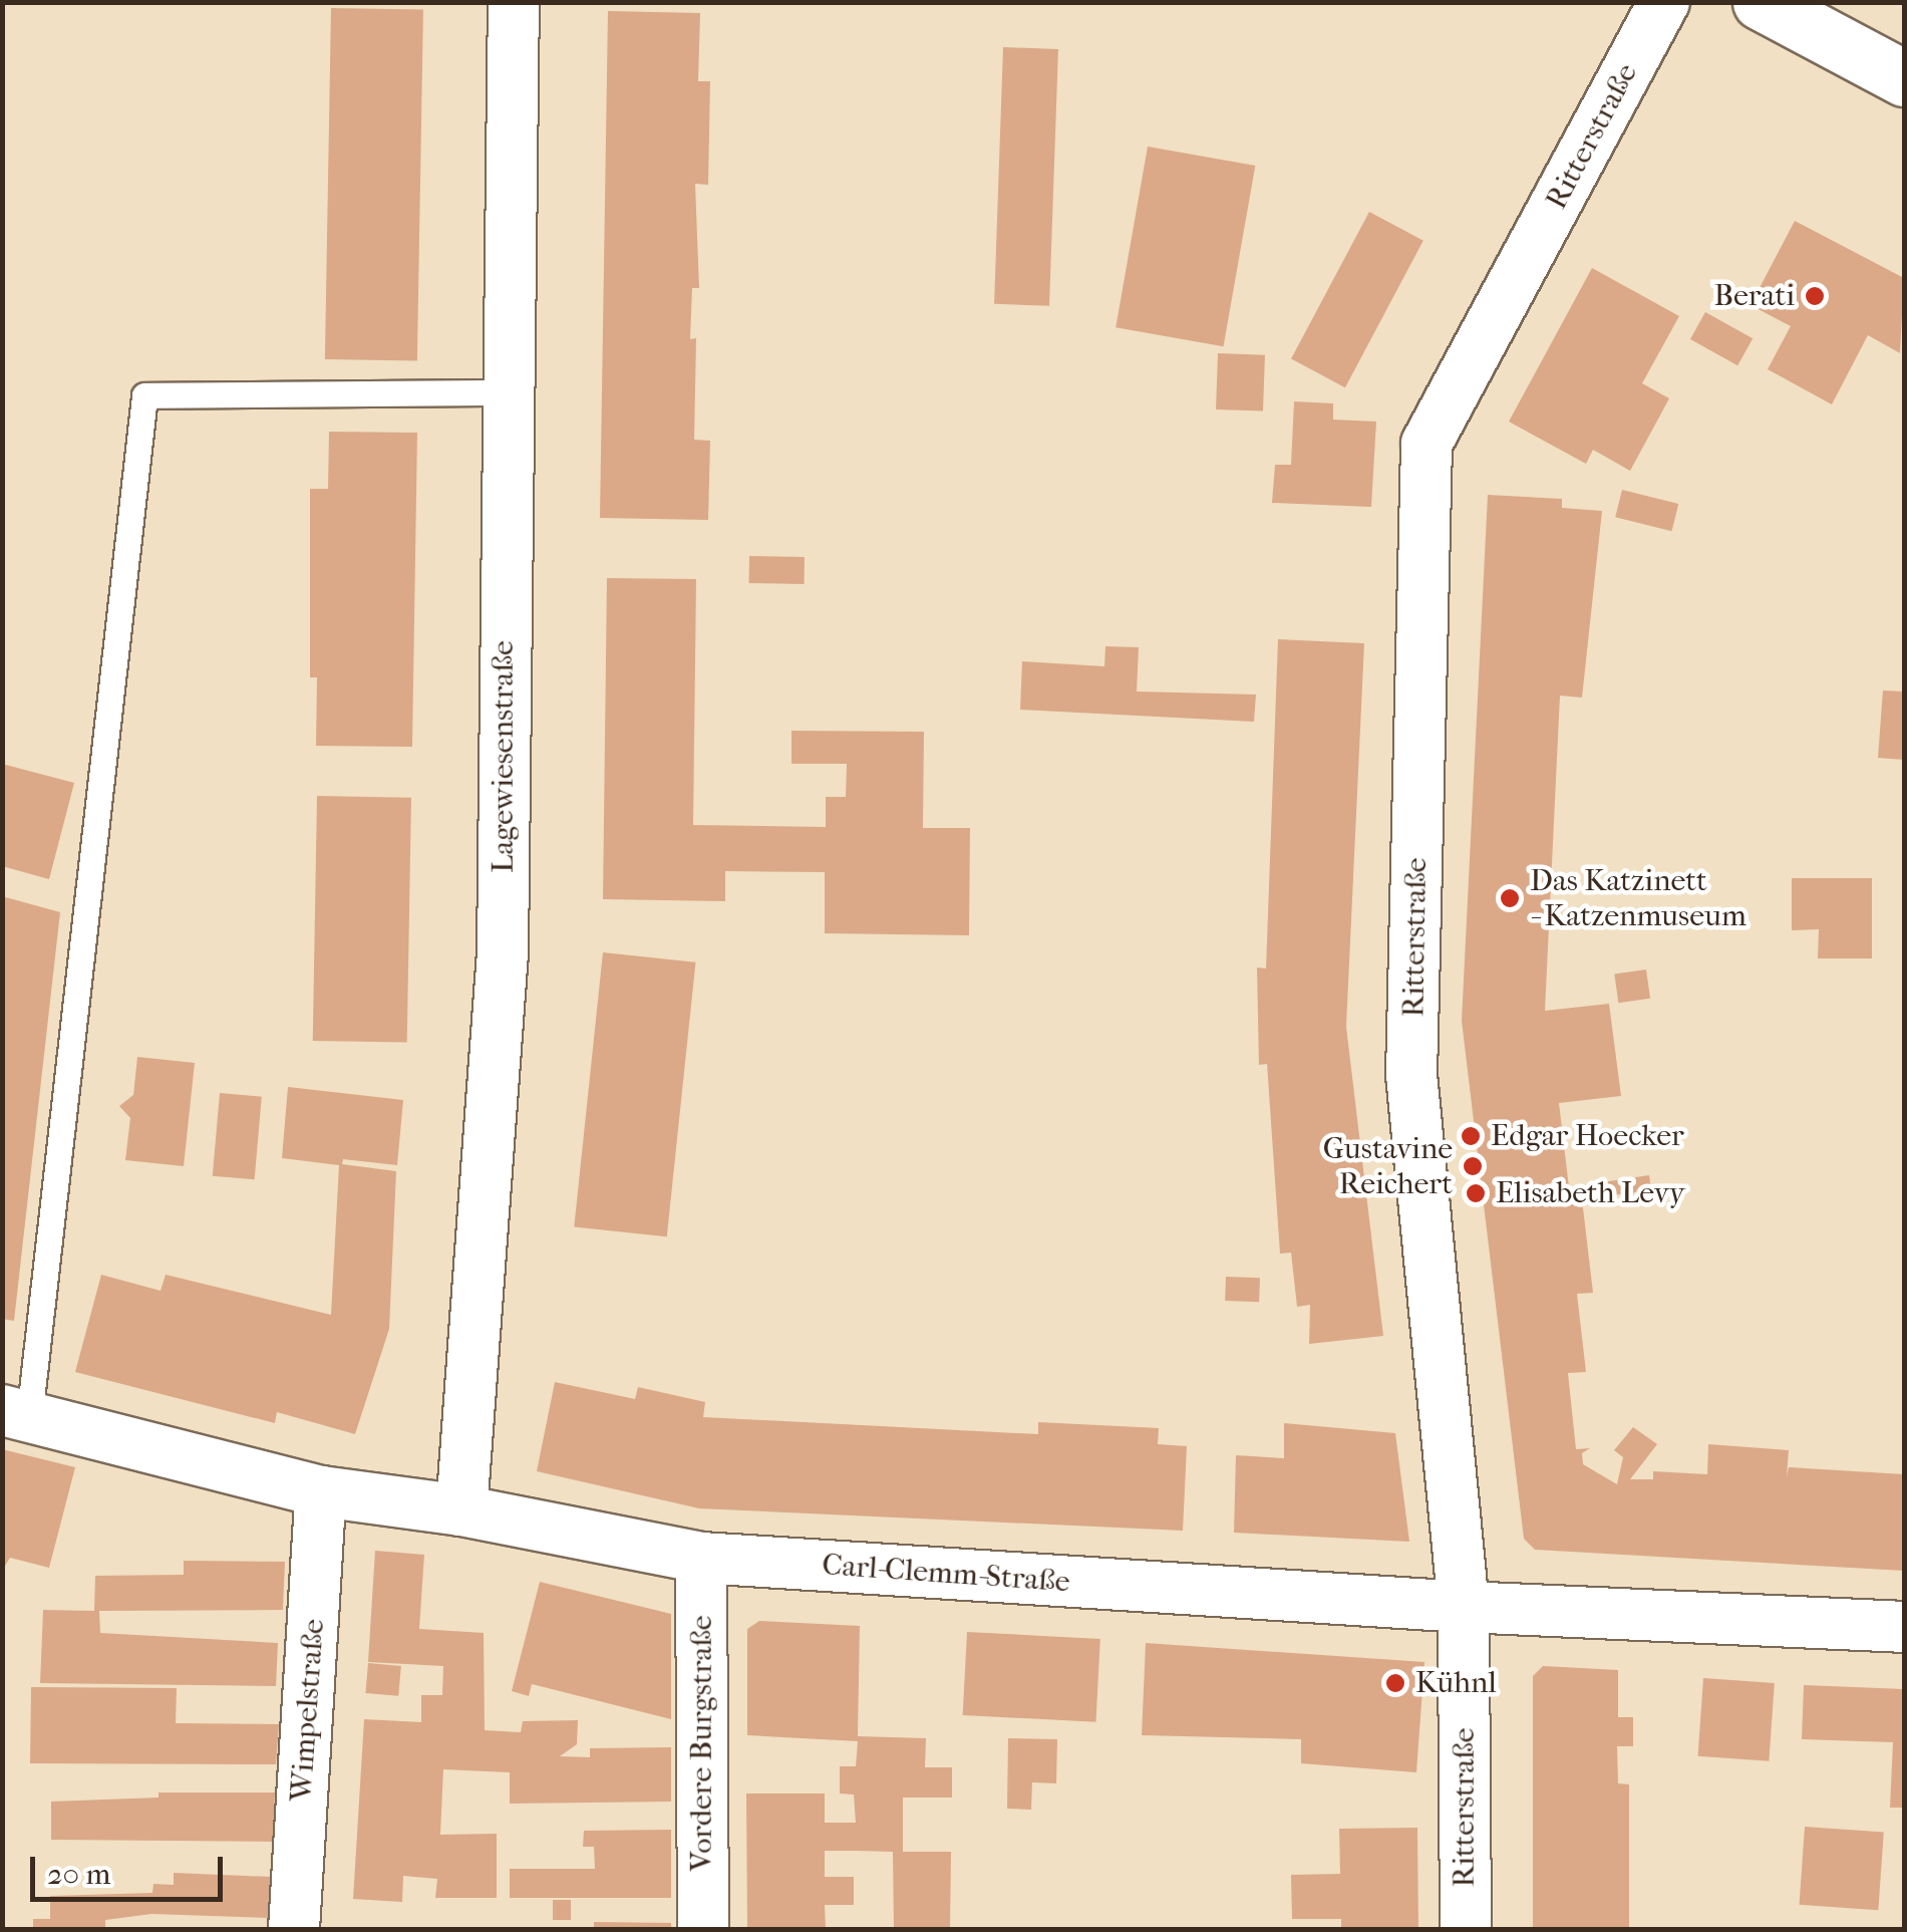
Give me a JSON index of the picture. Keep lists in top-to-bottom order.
{
  "streets": {
    "street": [
      "Ritterstraße",
      "Lagewiesenstraße",
      "Carl-Clemm-Straße",
      "Wimpelstraße",
      "Vordere Burgstraße"
    ]
  },
  "crossings": [
    ["Ritterstraße", "Carl-Clemm-Straße"],
    ["Lagewiesenstraße", "Carl-Clemm-Straße"],
    ["Carl-Clemm-Straße", "Wimpelstraße"],
    ["Carl-Clemm-Straße", "Vordere Burgstraße"]
  ],
  "places": [
    "Berati",
    "Das Katzinett - Katzenmuseum",
    "Edgar Hoecker",
    "Gustavine Reichert",
    "Elisabeth Levy",
    "Kühnl"
  ],
  "scale_bar": "20 m"
}
